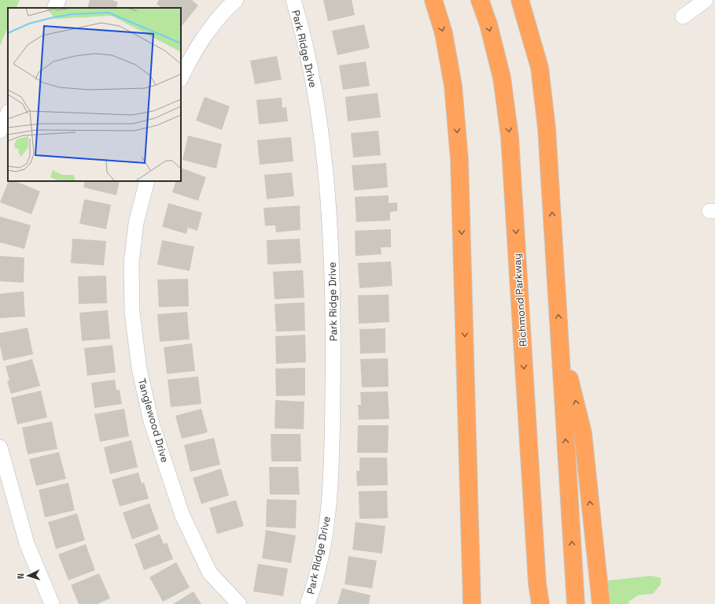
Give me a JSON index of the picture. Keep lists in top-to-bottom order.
{
  "streets": {
    "highway": ["Richmond Parkway"],
    "street": ["Park Ridge Drive", "Tanglewood Drive"]
  },
  "north": "left"
}
